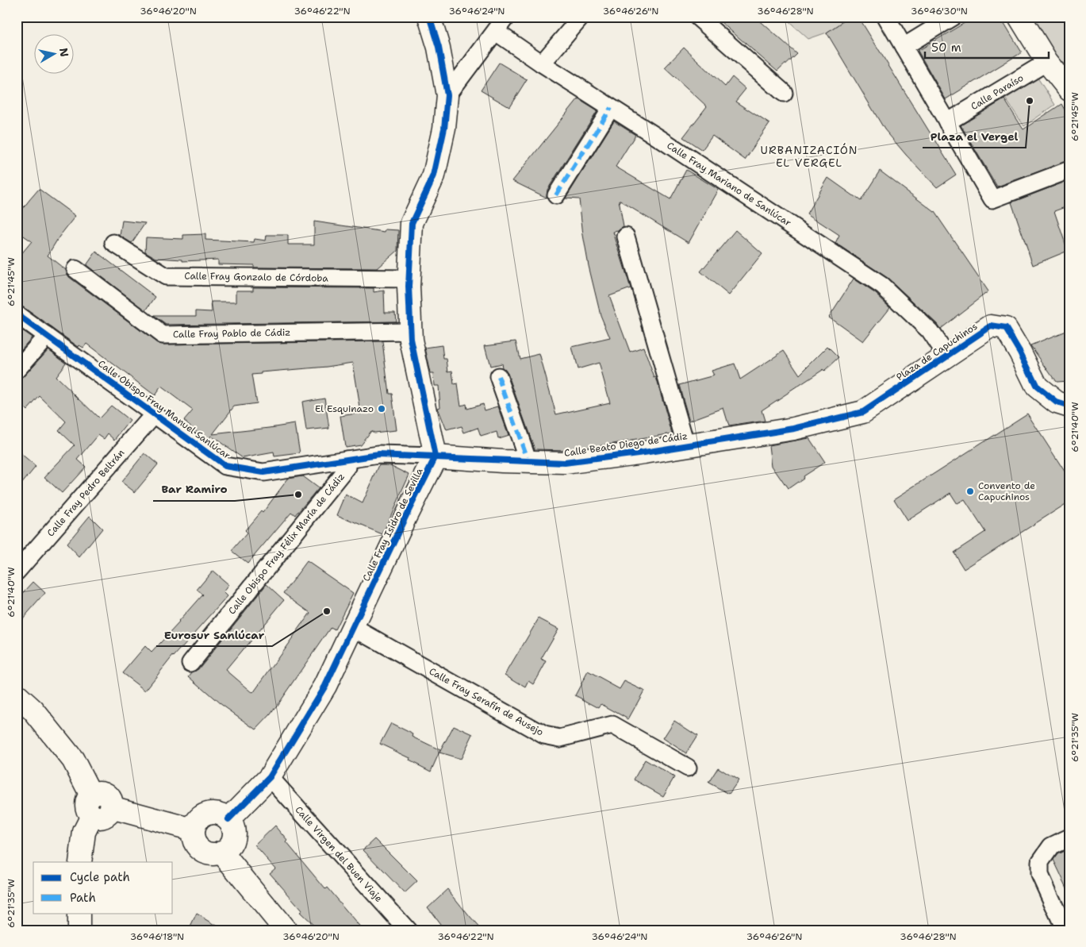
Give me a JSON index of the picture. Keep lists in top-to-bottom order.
{
  "streets": {
    "street": [
      "Calle Paraíso",
      "Calle Fray Mariano de Sanlúcar",
      "Calle Fray Gonzalo de Córdoba",
      "Calle Fray Pablo de Cádiz",
      "Plaza de Capuchinos",
      "Calle Obispo Fray Manuel Sanlúcar",
      "Calle Beato Diego de Cádiz",
      "Calle Fray Pedro Beltrán",
      "Calle Fray Isidro de Sevilla",
      "Calle Obispo Fray Félix María de Cádiz",
      "Calle Fray Serafín de Ausejo",
      "Calle Virgen del Buen Viaje"
    ]
  },
  "crossings": [
    ["Calle Fray Mariano de Sanlúcar", "Plaza de Capuchinos"],
    ["Plaza de Capuchinos", "Calle Beato Diego de Cádiz"],
    ["Calle Obispo Fray Manuel Sanlúcar", "Calle Beato Diego de Cádiz"],
    ["Calle Obispo Fray Manuel Sanlúcar", "Calle Fray Pedro Beltrán"],
    ["Calle Obispo Fray Manuel Sanlúcar", "Calle Fray Isidro de Sevilla"],
    ["Calle Obispo Fray Manuel Sanlúcar", "Calle Obispo Fray Félix María de Cádiz"],
    ["Calle Beato Diego de Cádiz", "Calle Fray Isidro de Sevilla"],
    ["Calle Fray Isidro de Sevilla", "Calle Fray Serafín de Ausejo"],
    ["Calle Fray Isidro de Sevilla", "Calle Virgen del Buen Viaje"]
  ],
  "districts": ["URBANIZACIÓN EL VERGEL"],
  "places": [
    "Plaza el Vergel",
    "El Esquinazo",
    "Convento de Capuchinos",
    "Bar Ramiro",
    "Eurosur Sanlúcar"
  ],
  "legend": ["Cycle path", "Path"],
  "scale_bar": "50 m",
  "north": "right",
  "coordinates": [
    "36°46'20\"N",
    "36°46'22\"N",
    "36°46'24\"N",
    "36°46'26\"N",
    "36°46'28\"N",
    "36°46'30\"N",
    "6°21'45\"W",
    "6°21'40\"W",
    "6°21'35\"W",
    "36°46'18\"N"
  ]
}
